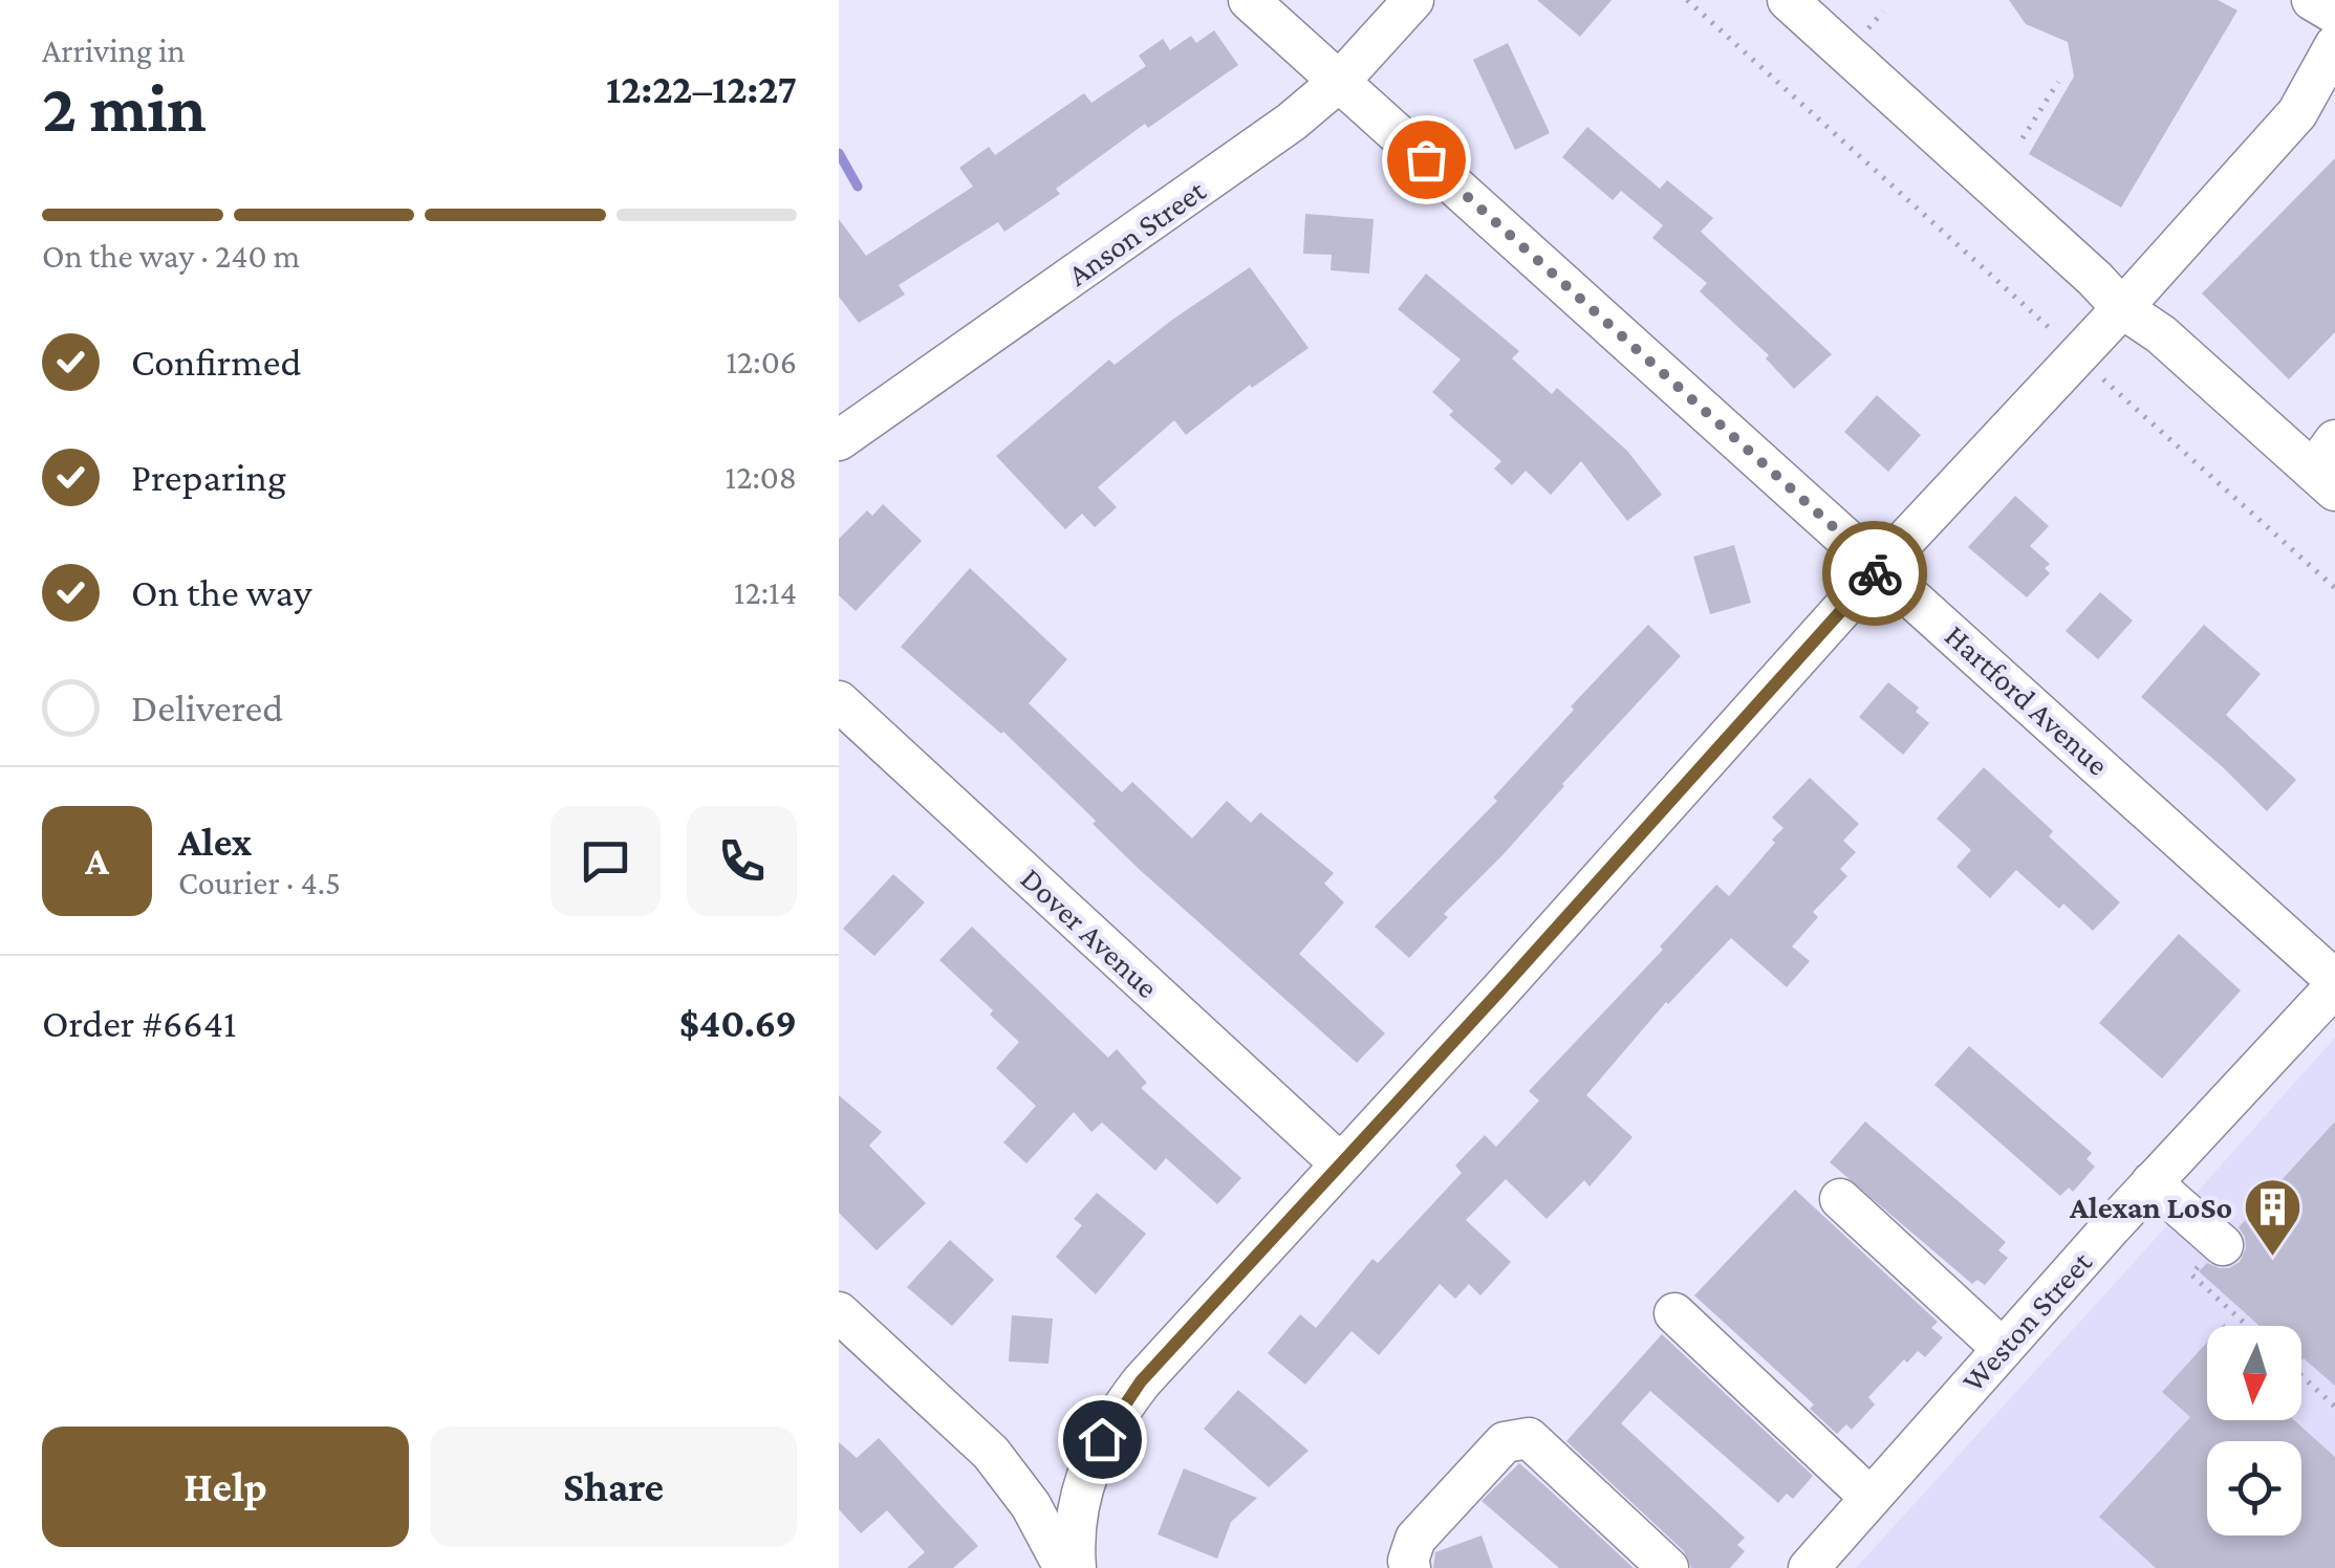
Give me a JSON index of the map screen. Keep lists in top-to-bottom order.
{
  "streets": {
    "street": [
      "Anson Street",
      "Hartford Avenue",
      "Dover Avenue",
      "Weston Street"
    ]
  },
  "crossings": [
    ["Anson Street", "Hartford Avenue"],
    ["Hartford Avenue", "Weston Street"]
  ],
  "places": {
    "building": ["Alexan LoSo"]
  },
  "north": "bottom",
  "page": {
    "heading": ["2 min", "Arriving in", "12:22–12:27"],
    "panel": [
      "Alex",
      "Courier · 4.5",
      "Order #6641",
      "$40.69"
    ],
    "bar": "On the way · 240 m",
    "list": [
      ["Confirmed", "12:06"],
      ["Preparing", "12:08"],
      ["On the way", "12:14"],
      "Delivered"
    ],
    "round": "A",
    "buttons": ["Help", "Share"]
  }
}
